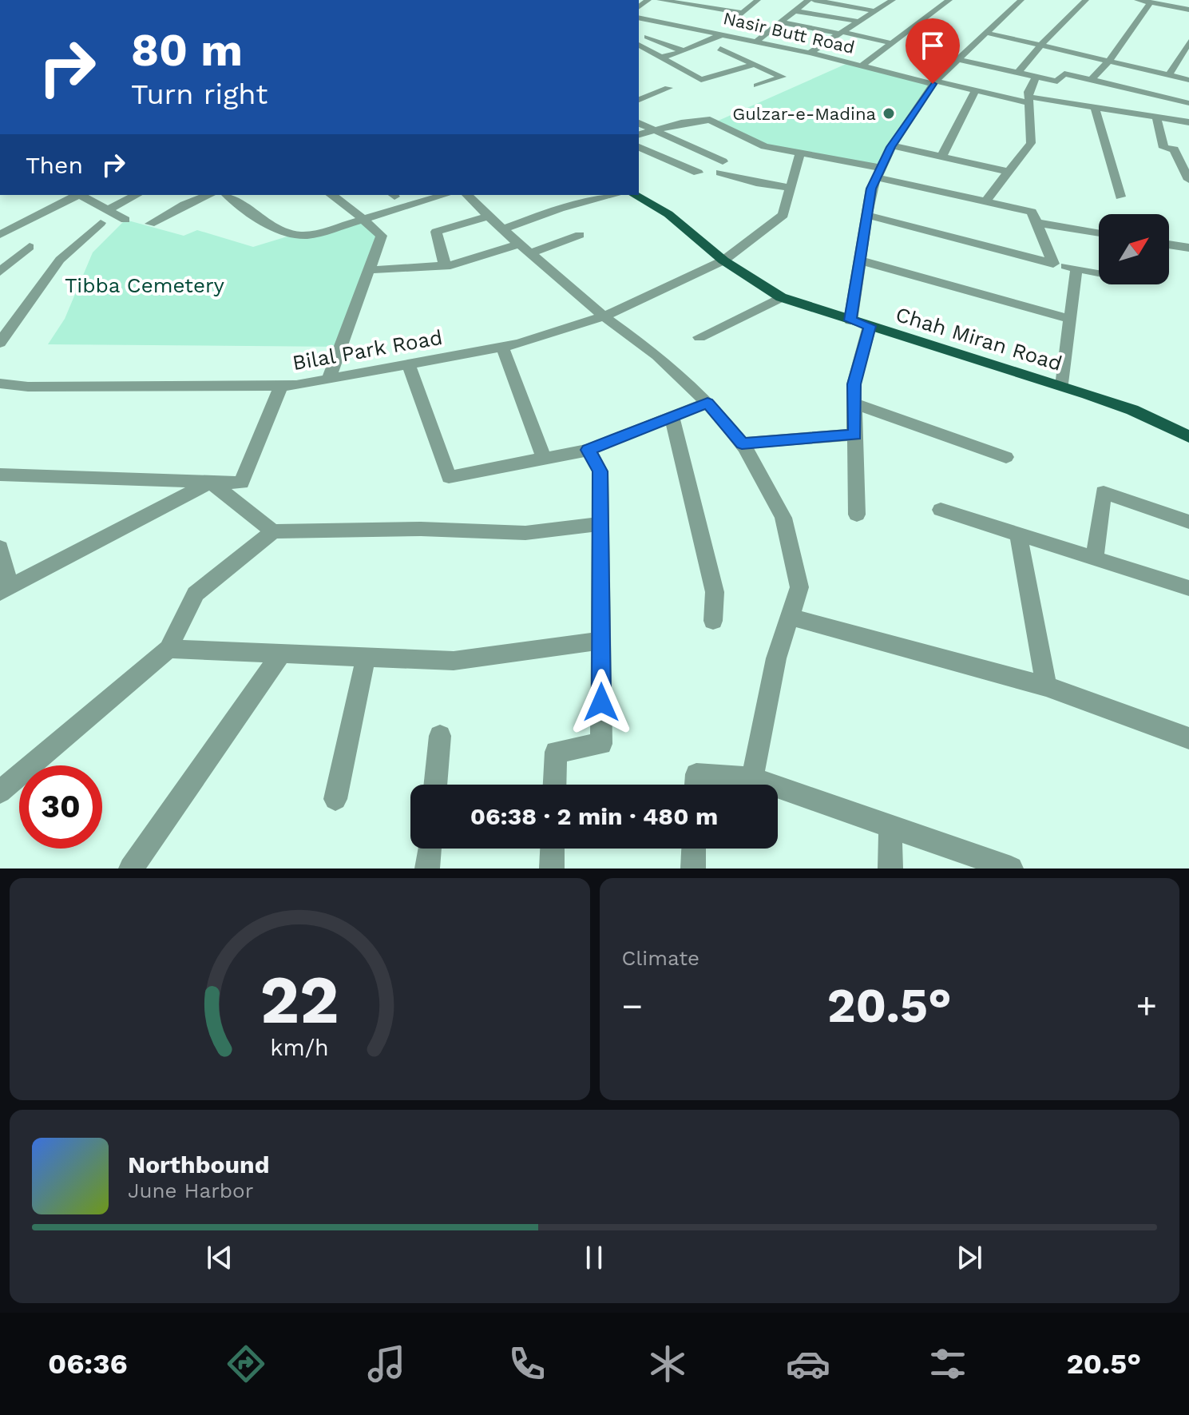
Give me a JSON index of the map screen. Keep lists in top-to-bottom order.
{
  "streets": {
    "main road": ["Chah Miran Road"],
    "street": ["Nasir Butt Road", "Bilal Park Road"]
  },
  "crossings": [
    ["Chah Miran Road", "Bilal Park Road"]
  ],
  "parks": ["Tibba Cemetery"],
  "places": ["Gulzar-e-Madina"],
  "north": "top right",
  "page": {
    "turn": ["80 m", "Turn right"],
    "then": "Then",
    "limit": "30",
    "trip": "06:38 · 2 min · 480 m",
    "tile": "Climate",
    "heat": ["−", "20.5°", "+"],
    "song": ["Northbound", "June Harbor"],
    "tabs": ["06:36", "20.5°"],
    "gauge": ["22", "km/h"]
  }
}
